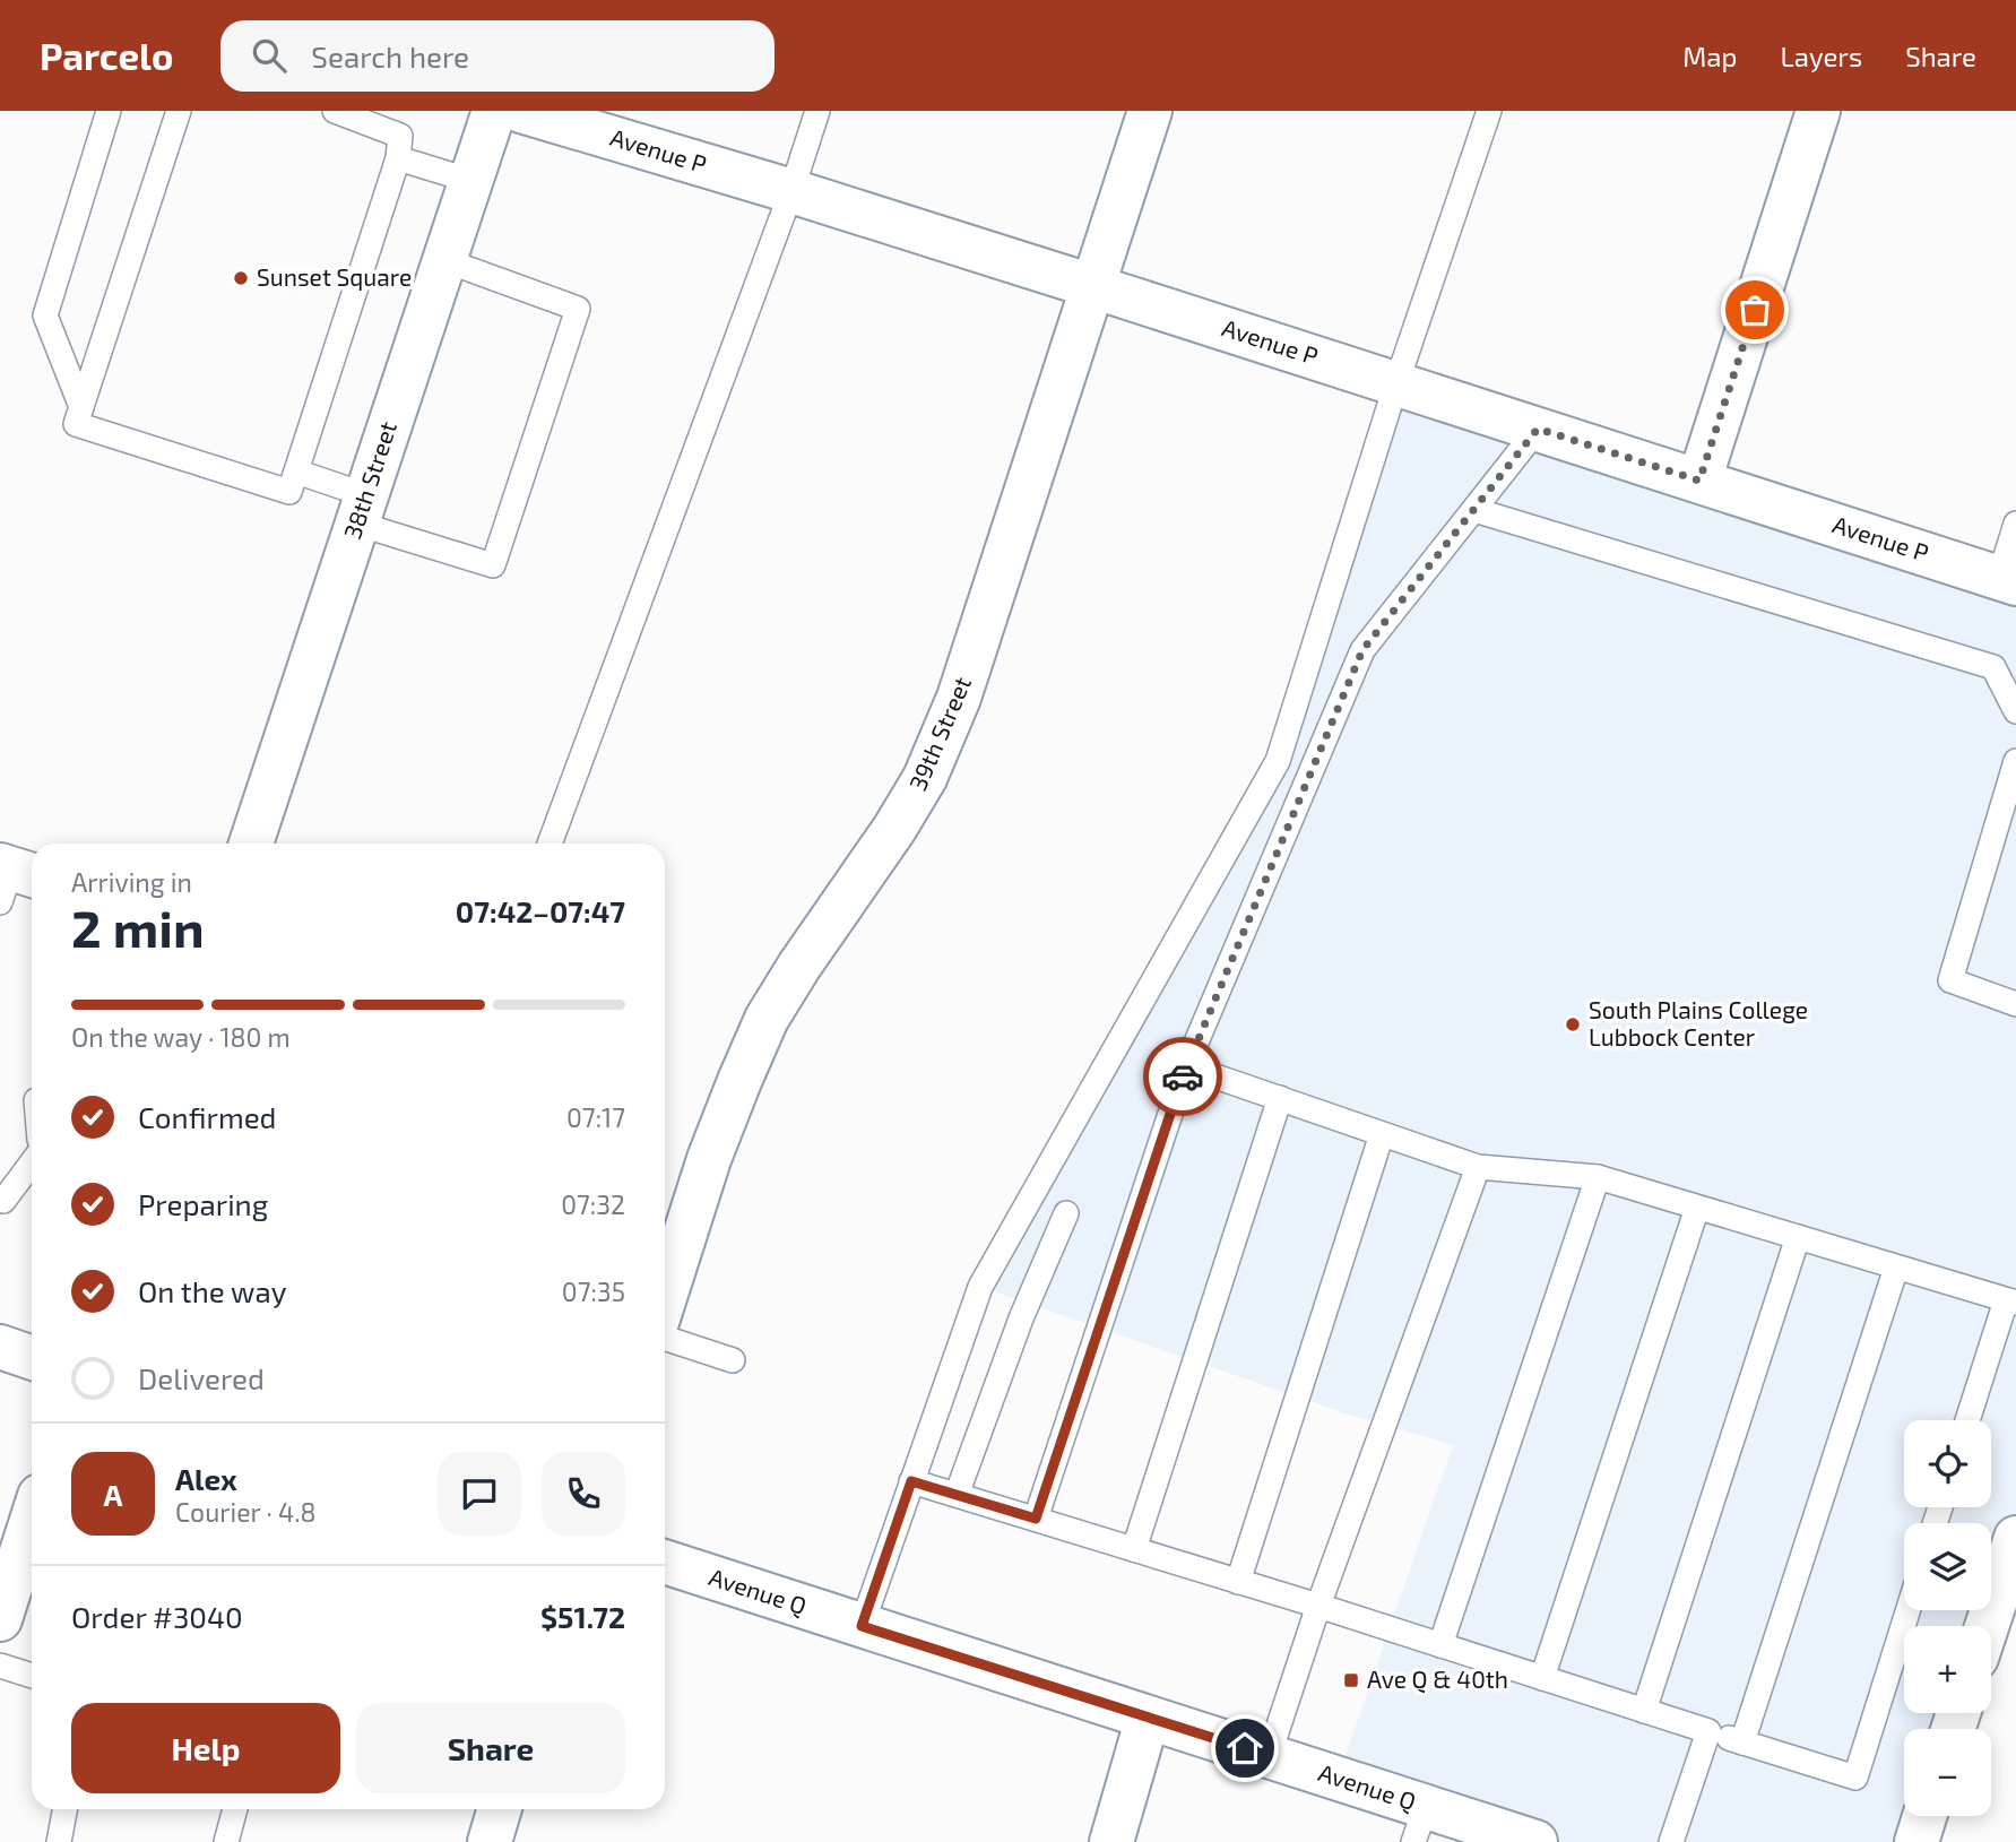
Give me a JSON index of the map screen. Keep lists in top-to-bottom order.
{
  "streets": {
    "main road": [
      "Avenue P",
      "38th Street",
      "39th Street",
      "Avenue Q"
    ]
  },
  "crossings": [
    ["Avenue P", "39th Street"]
  ],
  "places": {
    "other": ["Sunset Square", "South Plains College Lubbock Center"],
    "transit": ["Ave Q & 40th"]
  },
  "page": {
    "header": "Parcelo",
    "search": "Search here",
    "nav": ["Map", "Layers", "Share"],
    "heading": ["2 min", "Arriving in", "07:42–07:47"],
    "panel": [
      "Alex",
      "Courier · 4.8",
      "Order #3040",
      "$51.72"
    ],
    "bar": "On the way · 180 m",
    "list": [
      ["Confirmed", "07:17"],
      ["Preparing", "07:32"],
      ["On the way", "07:35"],
      "Delivered"
    ],
    "map_buttons": ["+", "−"],
    "round": "A",
    "buttons": ["Help", "Share"]
  }
}
